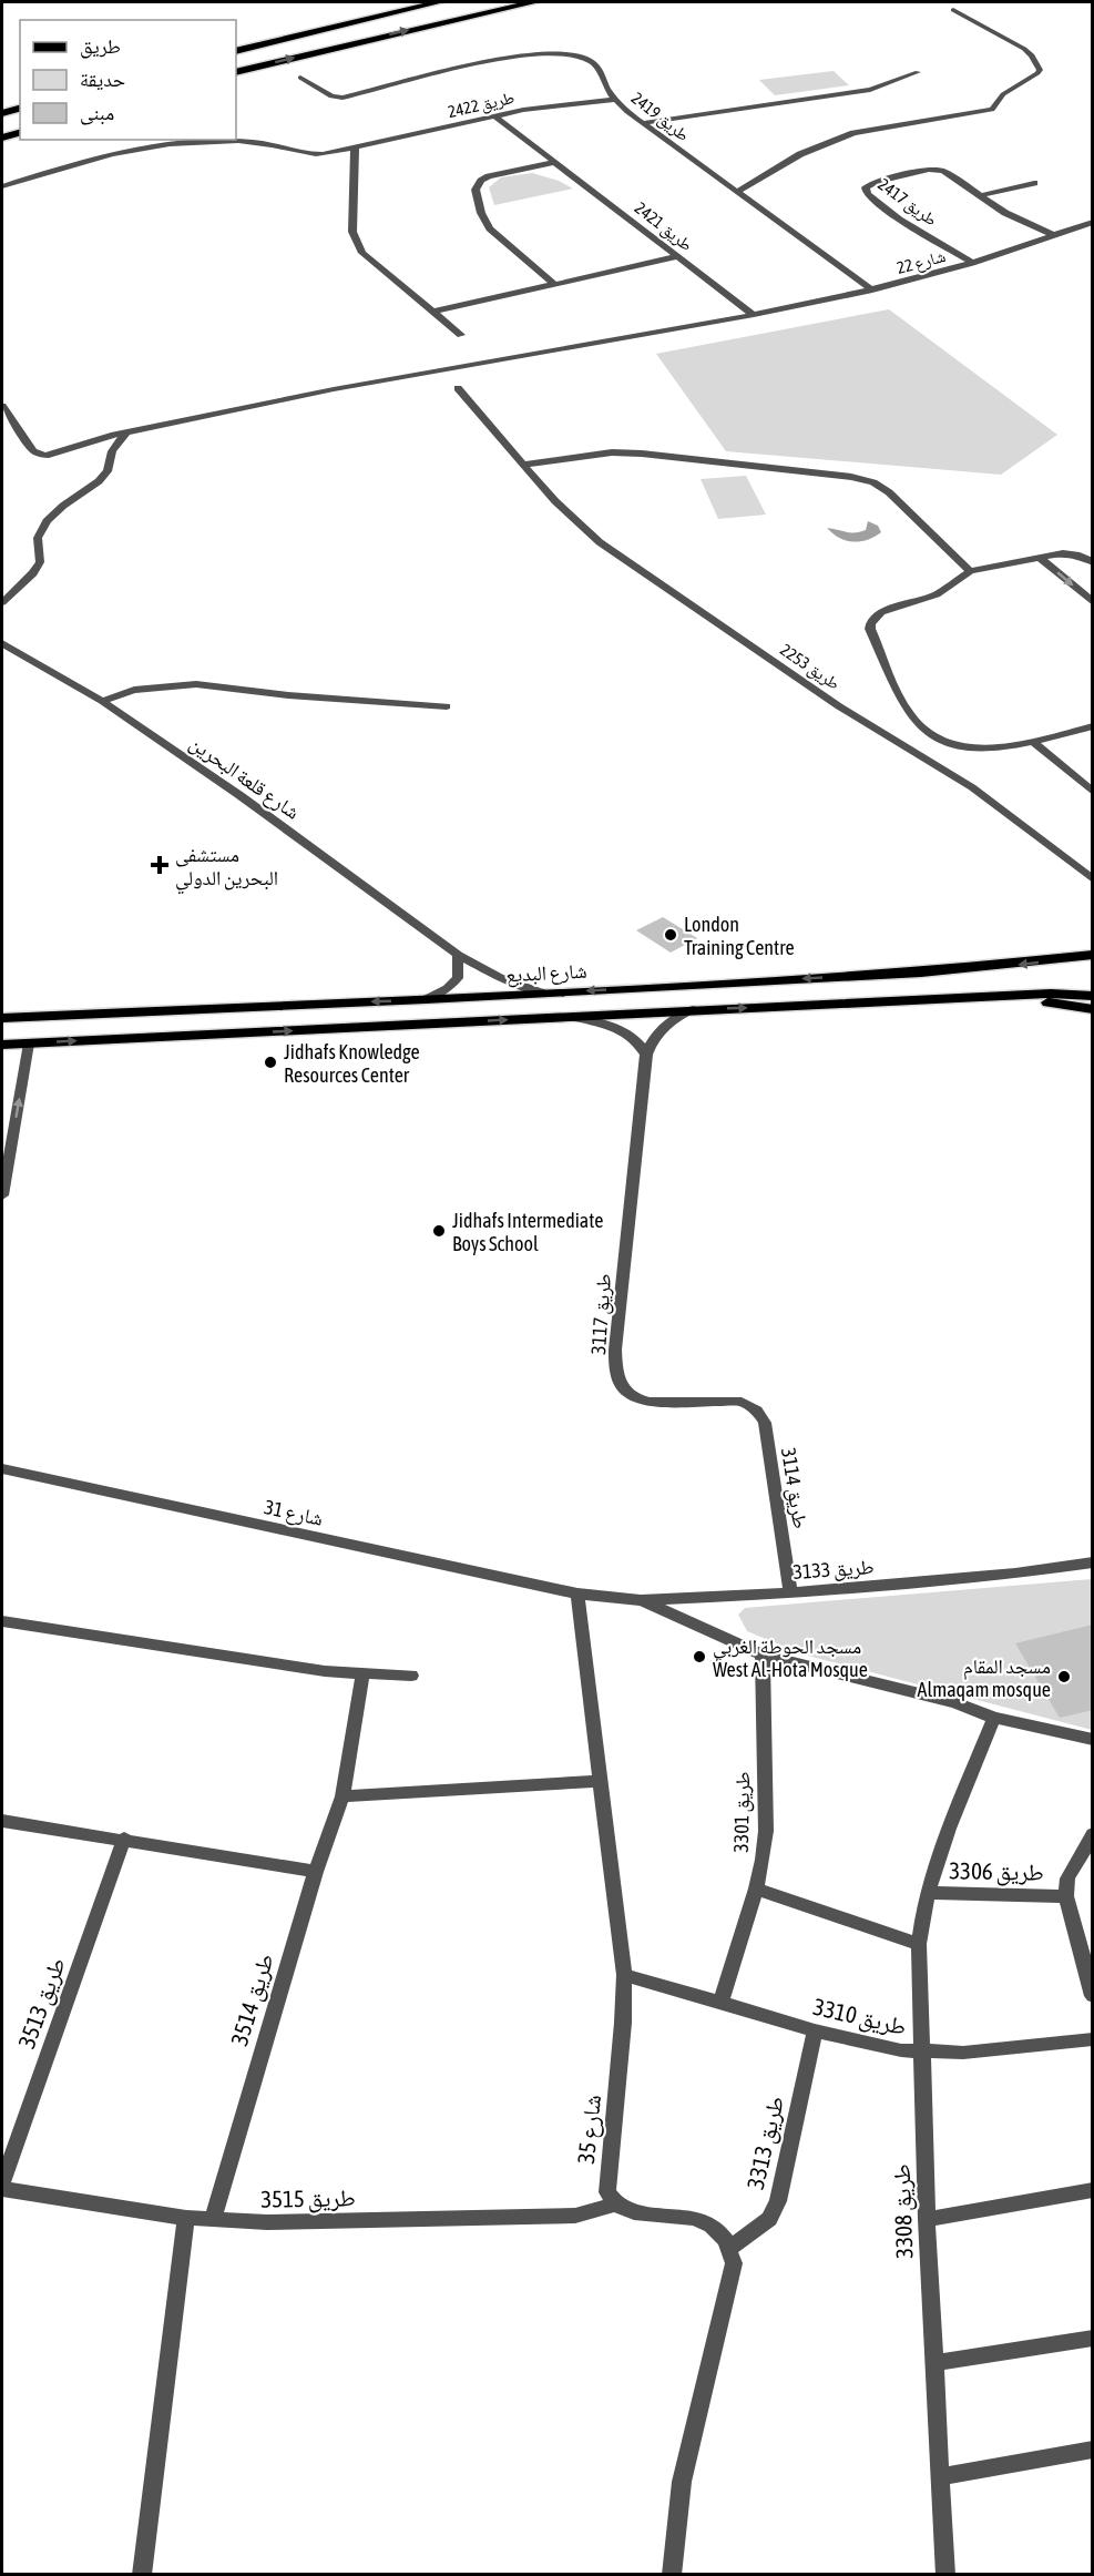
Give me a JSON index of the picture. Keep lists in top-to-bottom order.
{
  "streets": {
    "main road": ["شارع البديع"],
    "street": [
      "طريق 2422",
      "طريق 2419",
      "طريق 2417",
      "طريق 2421",
      "شارع 22",
      "طريق 2253",
      "شارع قلعة البحرين",
      "طريق 3117",
      "طريق 3114",
      "شارع 31",
      "طريق 3133",
      "طريق 3301",
      "طريق 3306",
      "طريق 3514",
      "طريق 3513",
      "طريق 3310",
      "شارع 35",
      "طريق 3313",
      "طريق 3515",
      "طريق 3308"
    ]
  },
  "crossings": [
    ["طريق 2422", "طريق 2419"],
    ["طريق 2422", "طريق 2421"],
    ["طريق 2419", "شارع 22"],
    ["طريق 2417", "شارع 22"],
    ["طريق 2421", "شارع 22"],
    ["شارع قلعة البحرين", "شارع البديع"],
    ["طريق 3117", "طريق 3114"],
    ["طريق 3114", "طريق 3133"],
    ["شارع 31", "طريق 3133"],
    ["شارع 31", "شارع 35"],
    ["طريق 3133", "شارع 35"],
    ["طريق 3301", "طريق 3310"],
    ["طريق 3306", "طريق 3308"],
    ["طريق 3514", "طريق 3515"],
    ["طريق 3310", "شارع 35"],
    ["طريق 3310", "طريق 3313"],
    ["طريق 3310", "طريق 3308"],
    ["شارع 35", "طريق 3515"]
  ],
  "places": {
    "health": ["مستشفى البحرين الدولي"],
    "other": [
      "London Training Centre",
      "Jidhafs Knowledge Resources Center",
      "Jidhafs Intermediate Boys School",
      "مسجد الحوطة الغربي West Al-Hota Mosque",
      "مسجد المقام Almaqam mosque"
    ]
  },
  "legend": ["طريق", "حديقة", "مبنى"]
}
